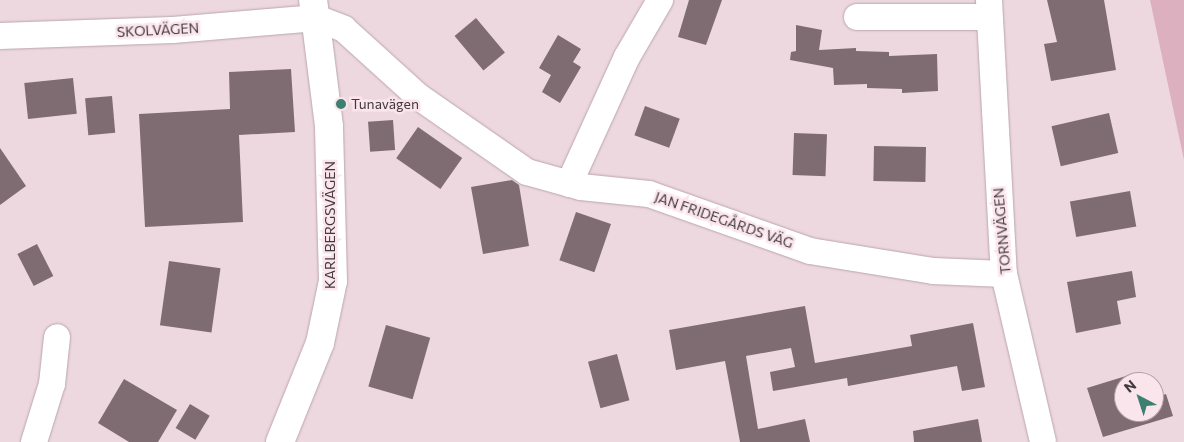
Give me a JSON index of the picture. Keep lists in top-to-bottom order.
{
  "streets": {
    "street": [
      "SKOLVÄGEN",
      "JAN FRIDEGÅRDS VÄG",
      "KARLBERGSVÄGEN",
      "TORNVÄGEN"
    ]
  },
  "crossings": [
    ["SKOLVÄGEN", "JAN FRIDEGÅRDS VÄG"],
    ["SKOLVÄGEN", "KARLBERGSVÄGEN"],
    ["JAN FRIDEGÅRDS VÄG", "KARLBERGSVÄGEN"],
    ["JAN FRIDEGÅRDS VÄG", "TORNVÄGEN"]
  ],
  "places": ["Tunavägen"],
  "north": "top left"
}
